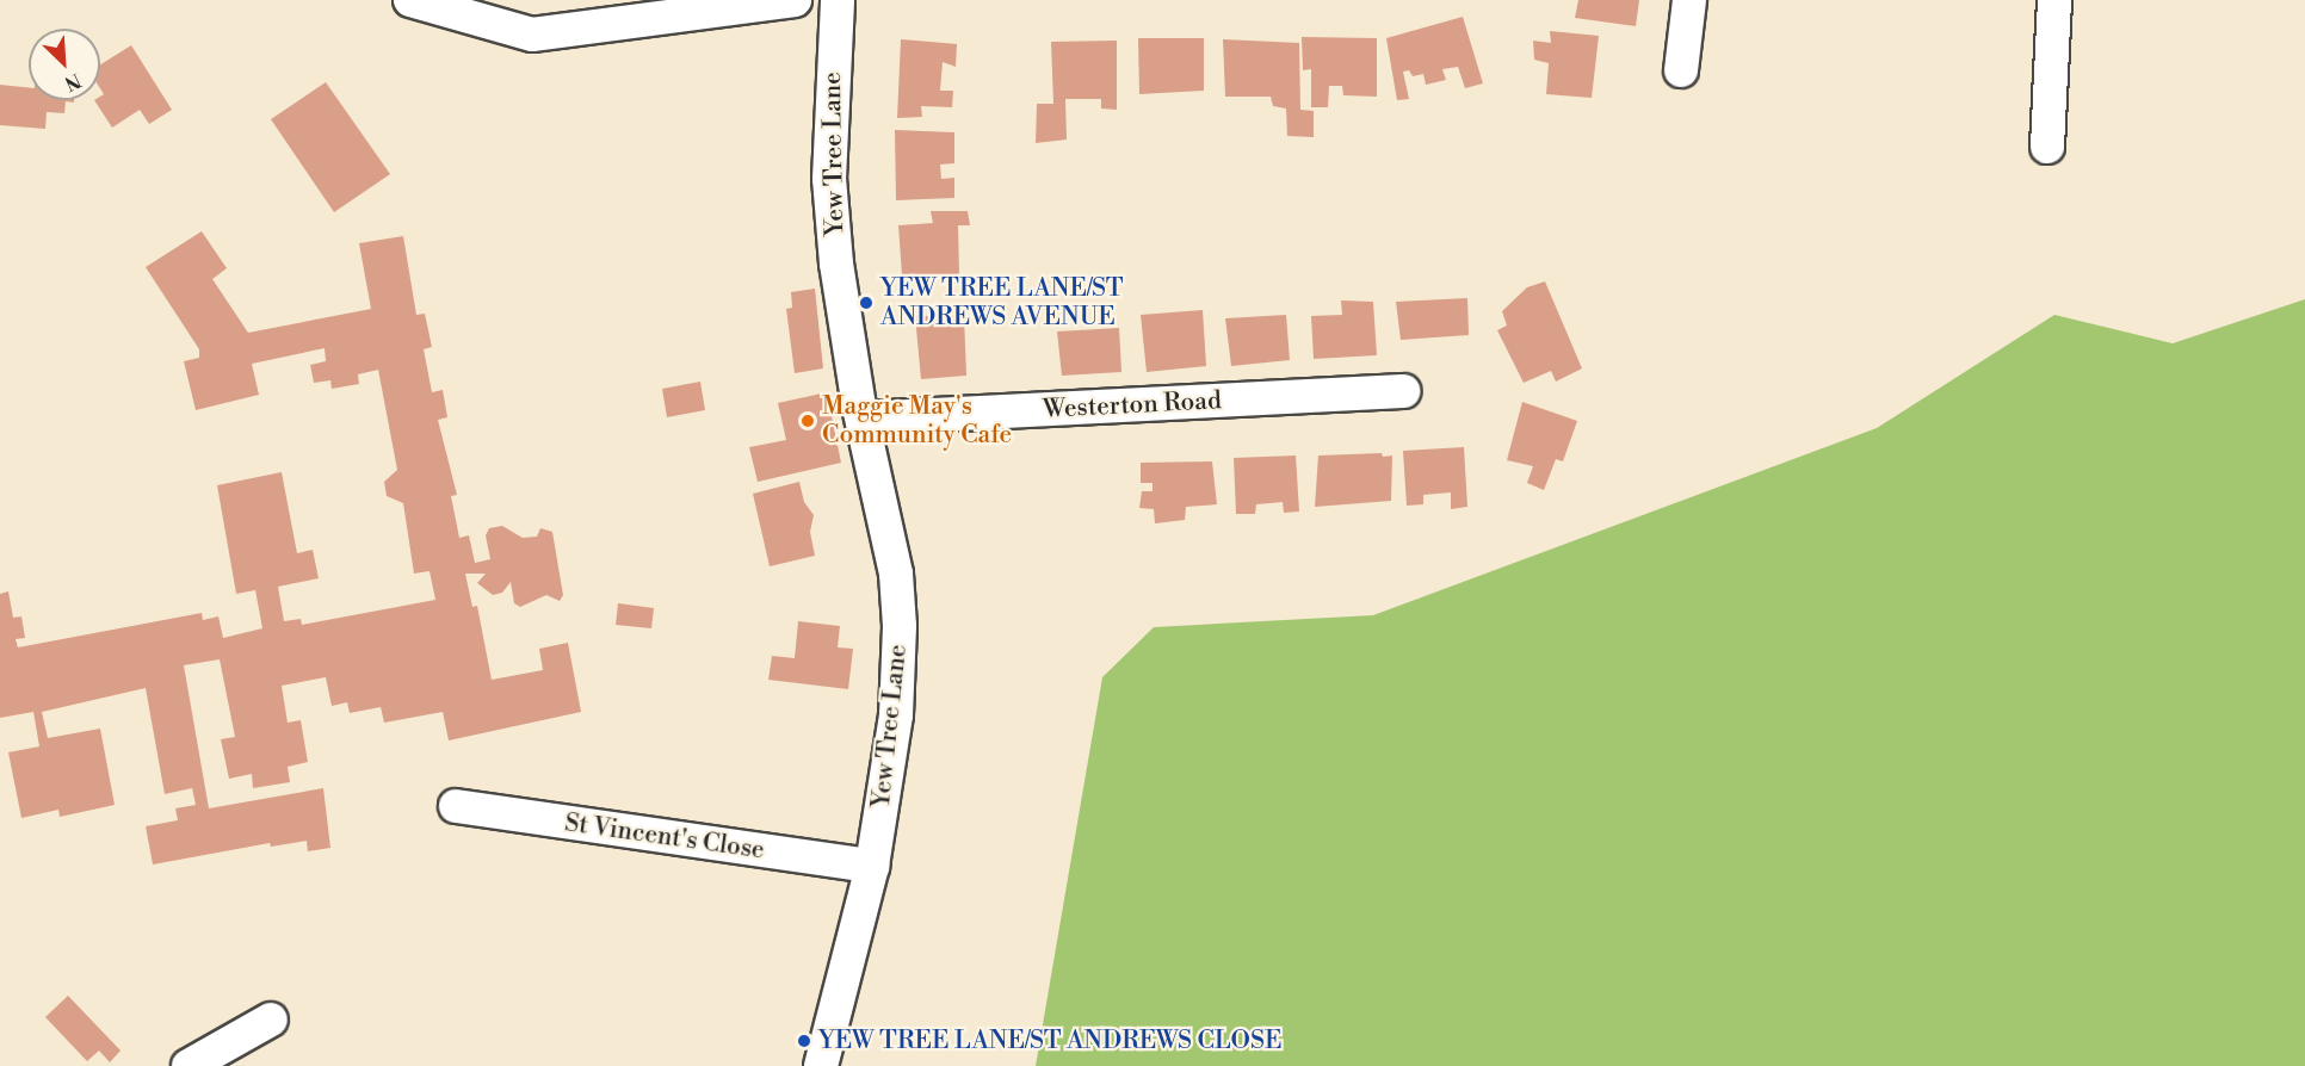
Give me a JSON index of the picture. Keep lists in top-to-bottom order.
{
  "streets": {
    "street": ["Yew Tree Lane", "Westerton Road", "St Vincent's Close"]
  },
  "crossings": [
    ["Yew Tree Lane", "Westerton Road"],
    ["Yew Tree Lane", "St Vincent's Close"]
  ],
  "places": ["YEW TREE LANE/ST ANDREWS AVENUE", "Maggie May's Community Cafe", "YEW TREE LANE/ST ANDREWS CLOSE"],
  "north": "bottom right"
}
